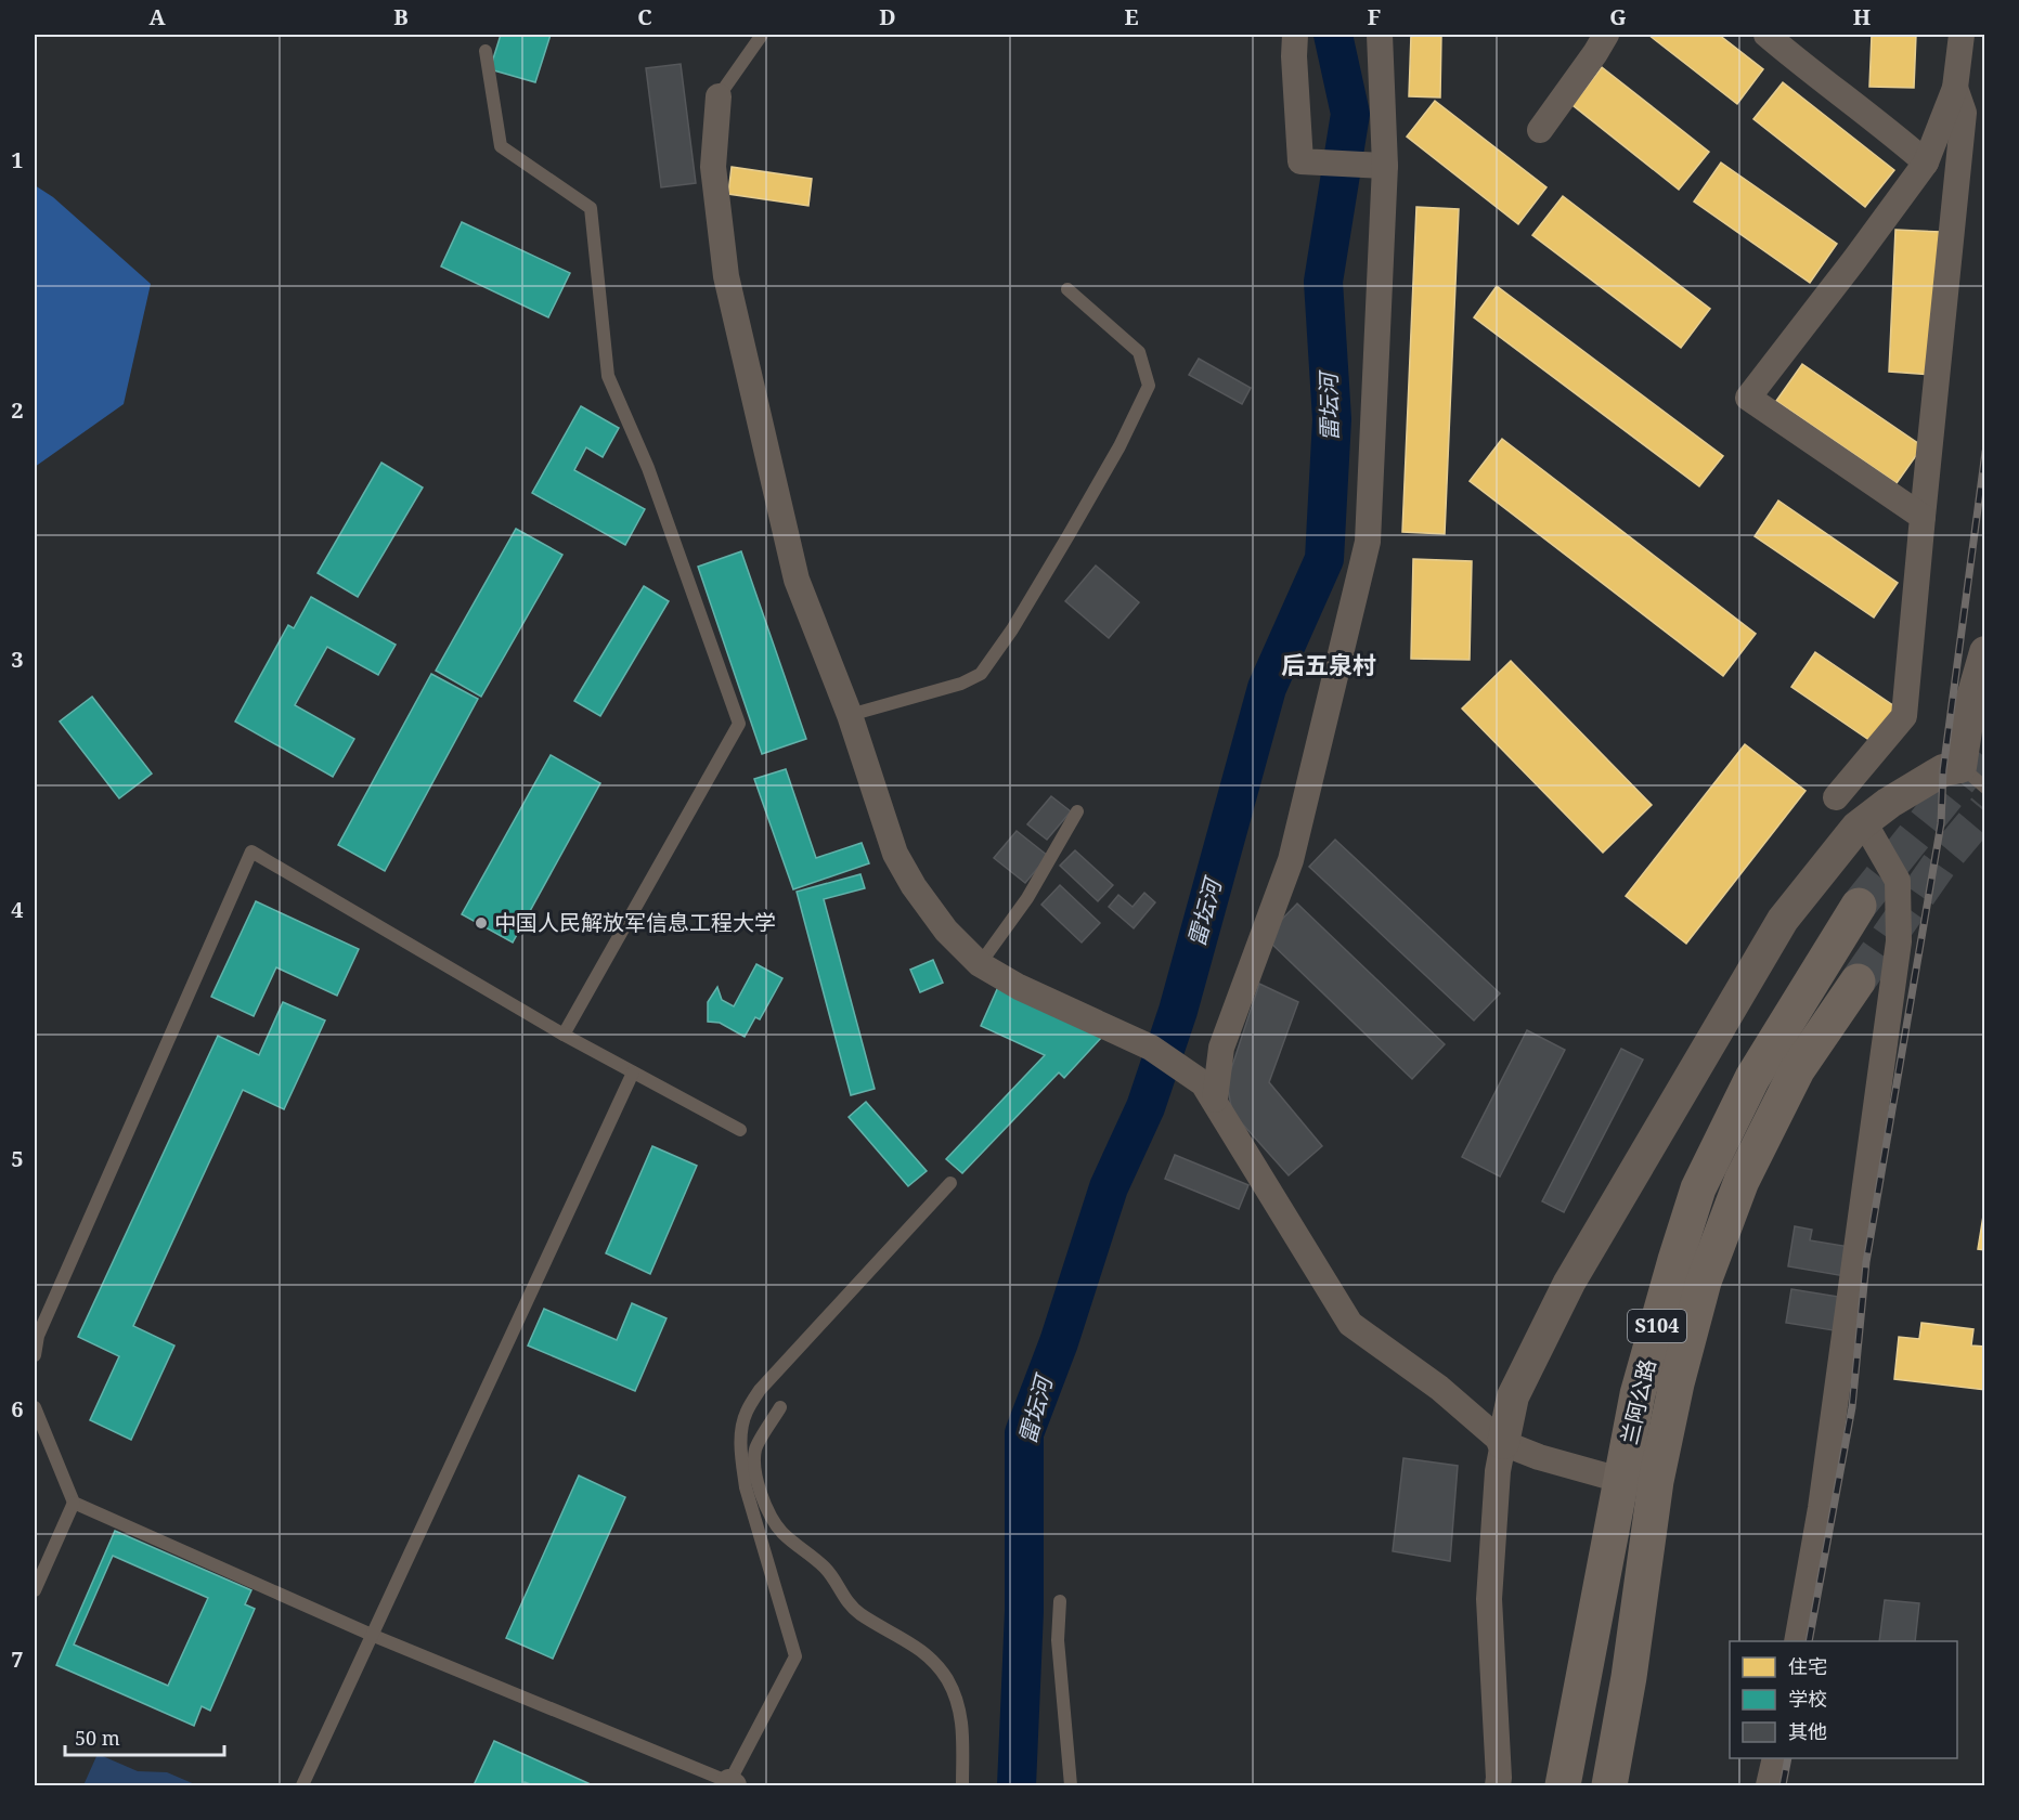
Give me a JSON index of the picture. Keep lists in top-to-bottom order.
{
  "streets": {
    "highway": ["S104", "兰阿公路"]
  },
  "districts": ["后五泉村"],
  "water": ["雷坛河"],
  "places": ["中国人民解放军信息工程大学"],
  "legend": ["住宅", "学校", "其他"],
  "scale_bar": "50 m",
  "grid": {
    "columns": [
      "A",
      "B",
      "C",
      "D",
      "E",
      "F",
      "G",
      "H"
    ],
    "rows": [
      "1",
      "2",
      "3",
      "4",
      "5",
      "6",
      "7"
    ]
  }
}
